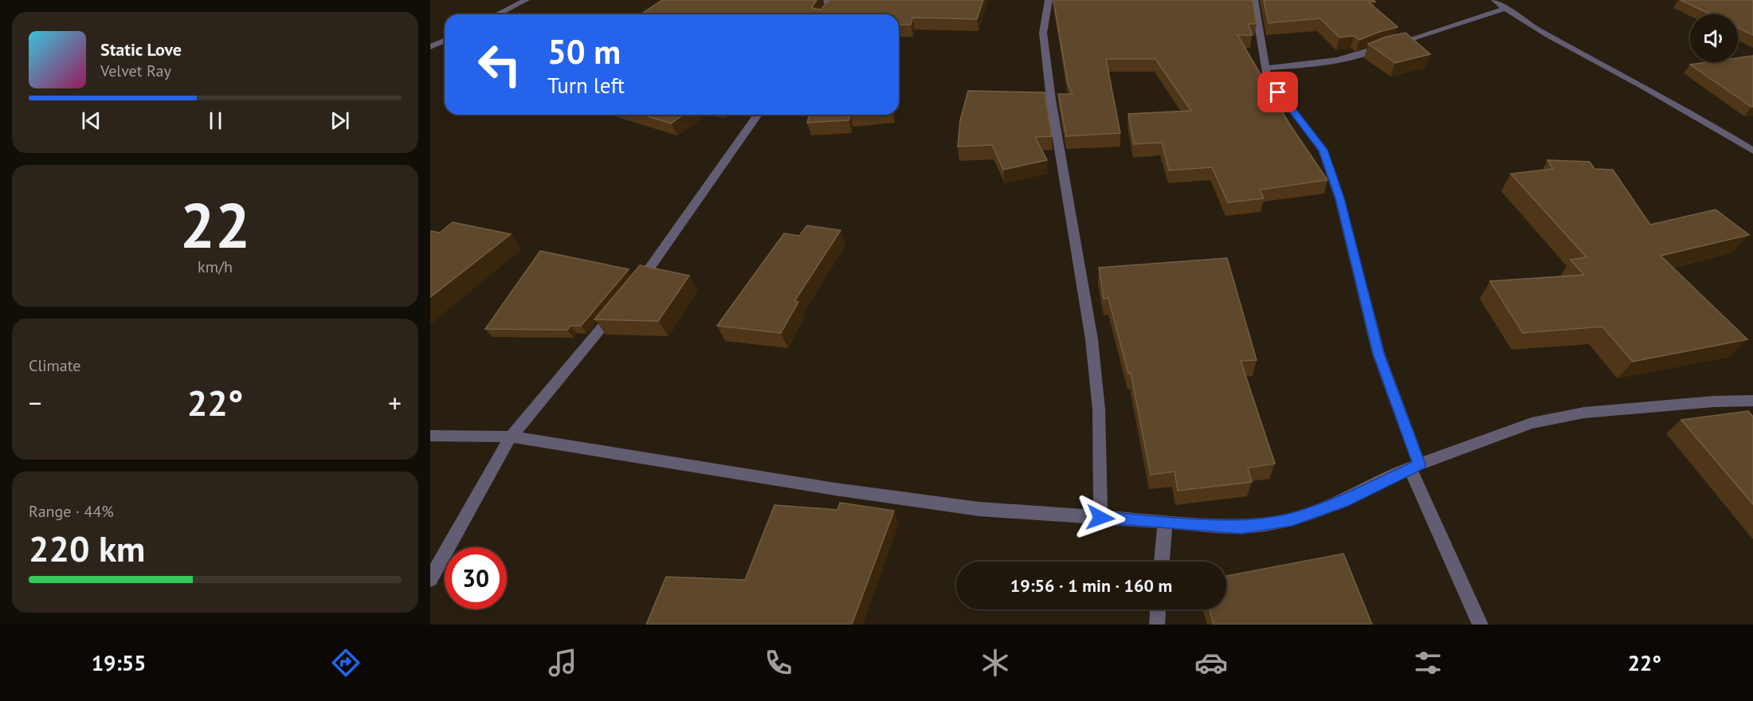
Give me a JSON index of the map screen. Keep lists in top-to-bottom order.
{
  "page": {
    "turn": ["50 m", "Turn left"],
    "song": ["Static Love", "Velvet Ray"],
    "tile": [
      ["22", "km/h"],
      "Climate",
      ["Range · 44%", "220 km"]
    ],
    "heat": ["−", "22°", "+"],
    "limit": "30",
    "trip": "19:56 · 1 min · 160 m",
    "tabs": ["19:55", "22°"]
  }
}
